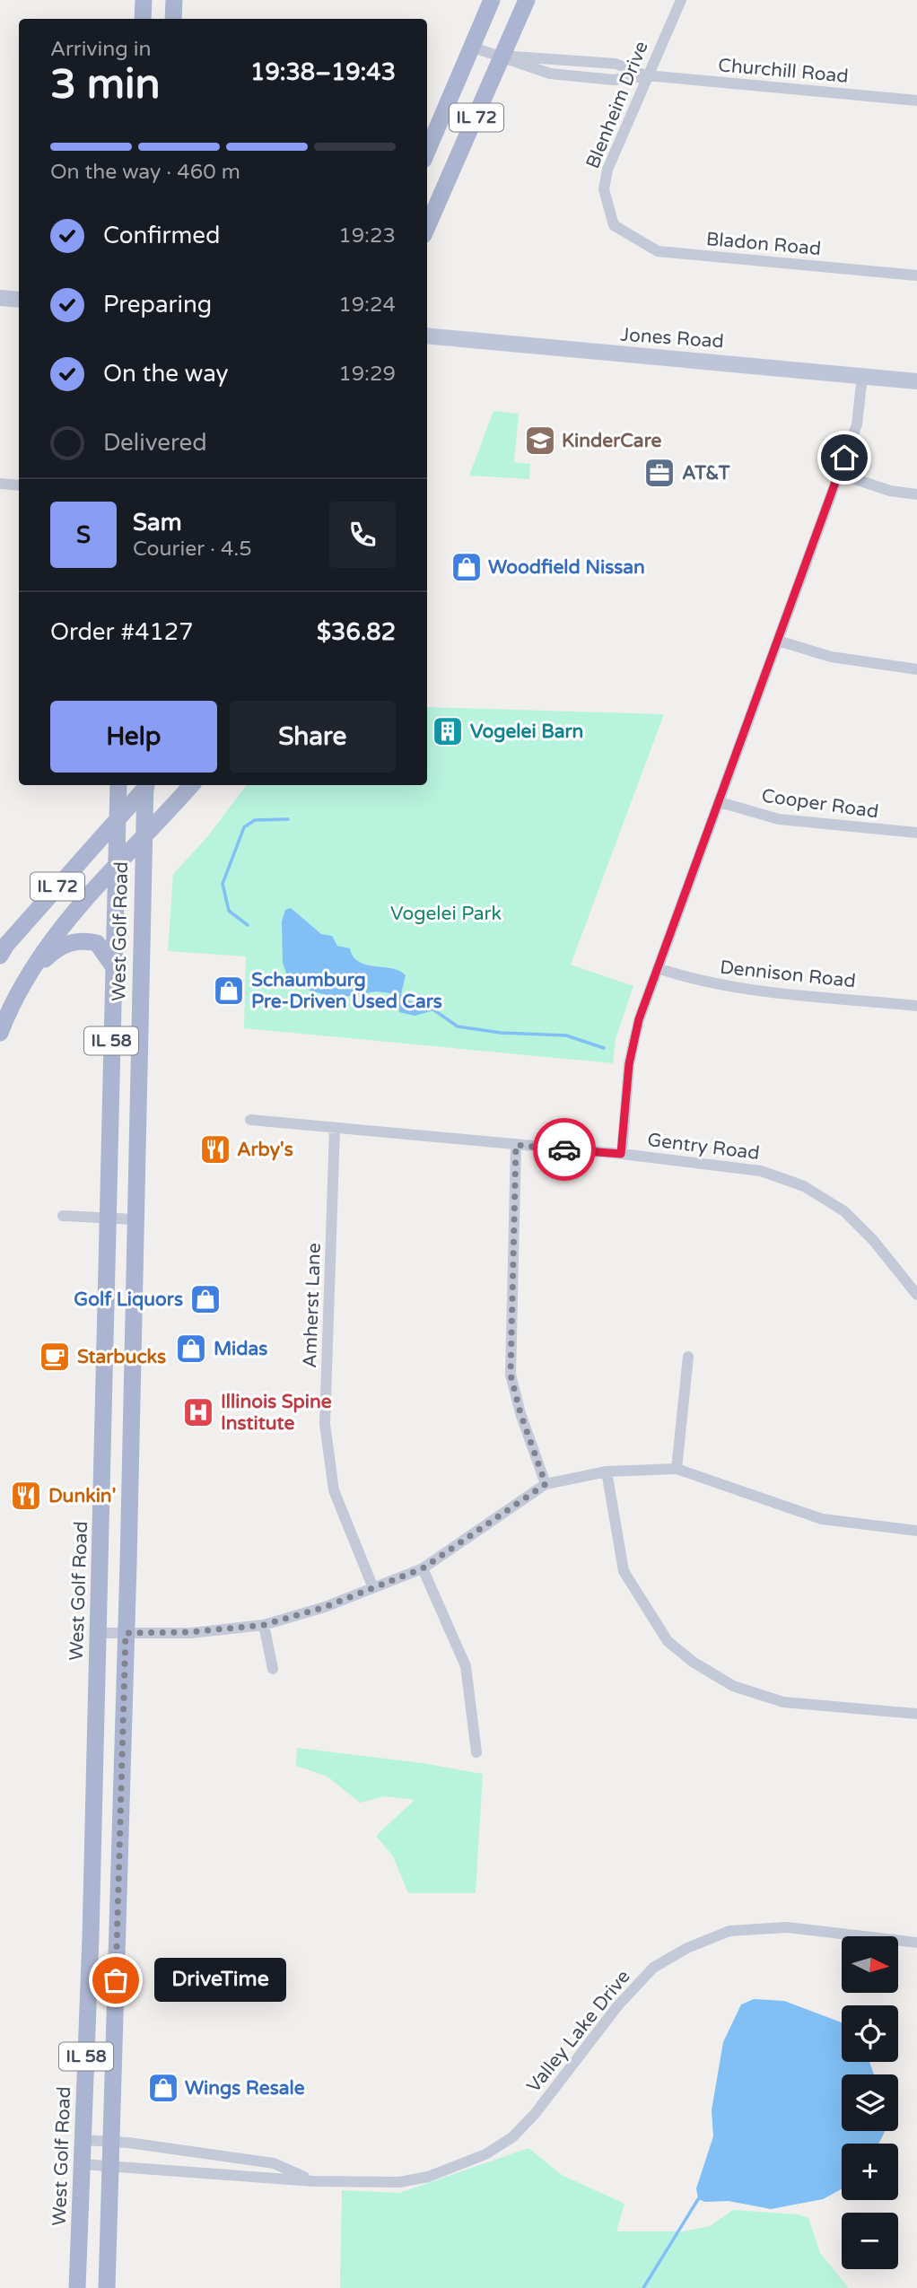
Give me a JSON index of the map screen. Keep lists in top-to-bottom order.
{
  "streets": {
    "main road": ["IL 72", "West Golf Road", "IL 58"],
    "street": [
      "Churchill Road",
      "Blenheim Drive",
      "Bladon Road",
      "Jones Road",
      "Cooper Road",
      "Dennison Road",
      "Gentry Road",
      "Amherst Lane",
      "Valley Lake Drive"
    ]
  },
  "crossings": [
    ["Churchill Road", "Blenheim Drive"],
    ["Churchill Road", "IL 72"],
    ["Blenheim Drive", "Bladon Road"],
    ["IL 72", "West Golf Road"],
    ["West Golf Road", "Valley Lake Drive"],
    ["Gentry Road", "Amherst Lane"]
  ],
  "parks": ["Vogelei Park"],
  "places": {
    "school or university": ["KinderCare"],
    "office": ["AT&T"],
    "shop": [
      "Woodfield Nissan",
      "Schaumburg Pre-Driven Used Cars",
      "Golf Liquors",
      "Midas",
      "Wings Resale"
    ],
    "building": ["Vogelei Barn"],
    "restaurant": ["Arby's", "Dunkin'"],
    "cafe": ["Starbucks"],
    "hospital": ["Illinois Spine Institute"],
    "other": ["DriveTime"]
  },
  "north": "right",
  "page": {
    "heading": ["3 min", "Arriving in", "19:38–19:43"],
    "panel": [
      "Sam",
      "Courier · 4.5",
      "Order #4127",
      "$36.82"
    ],
    "bar": "On the way · 460 m",
    "list": [
      ["Confirmed", "19:23"],
      ["Preparing", "19:24"],
      ["On the way", "19:29"],
      "Delivered"
    ],
    "round": "S",
    "buttons": ["Help", "Share"],
    "map_buttons": ["+", "−"],
    "bubble": "DriveTime"
  }
}
